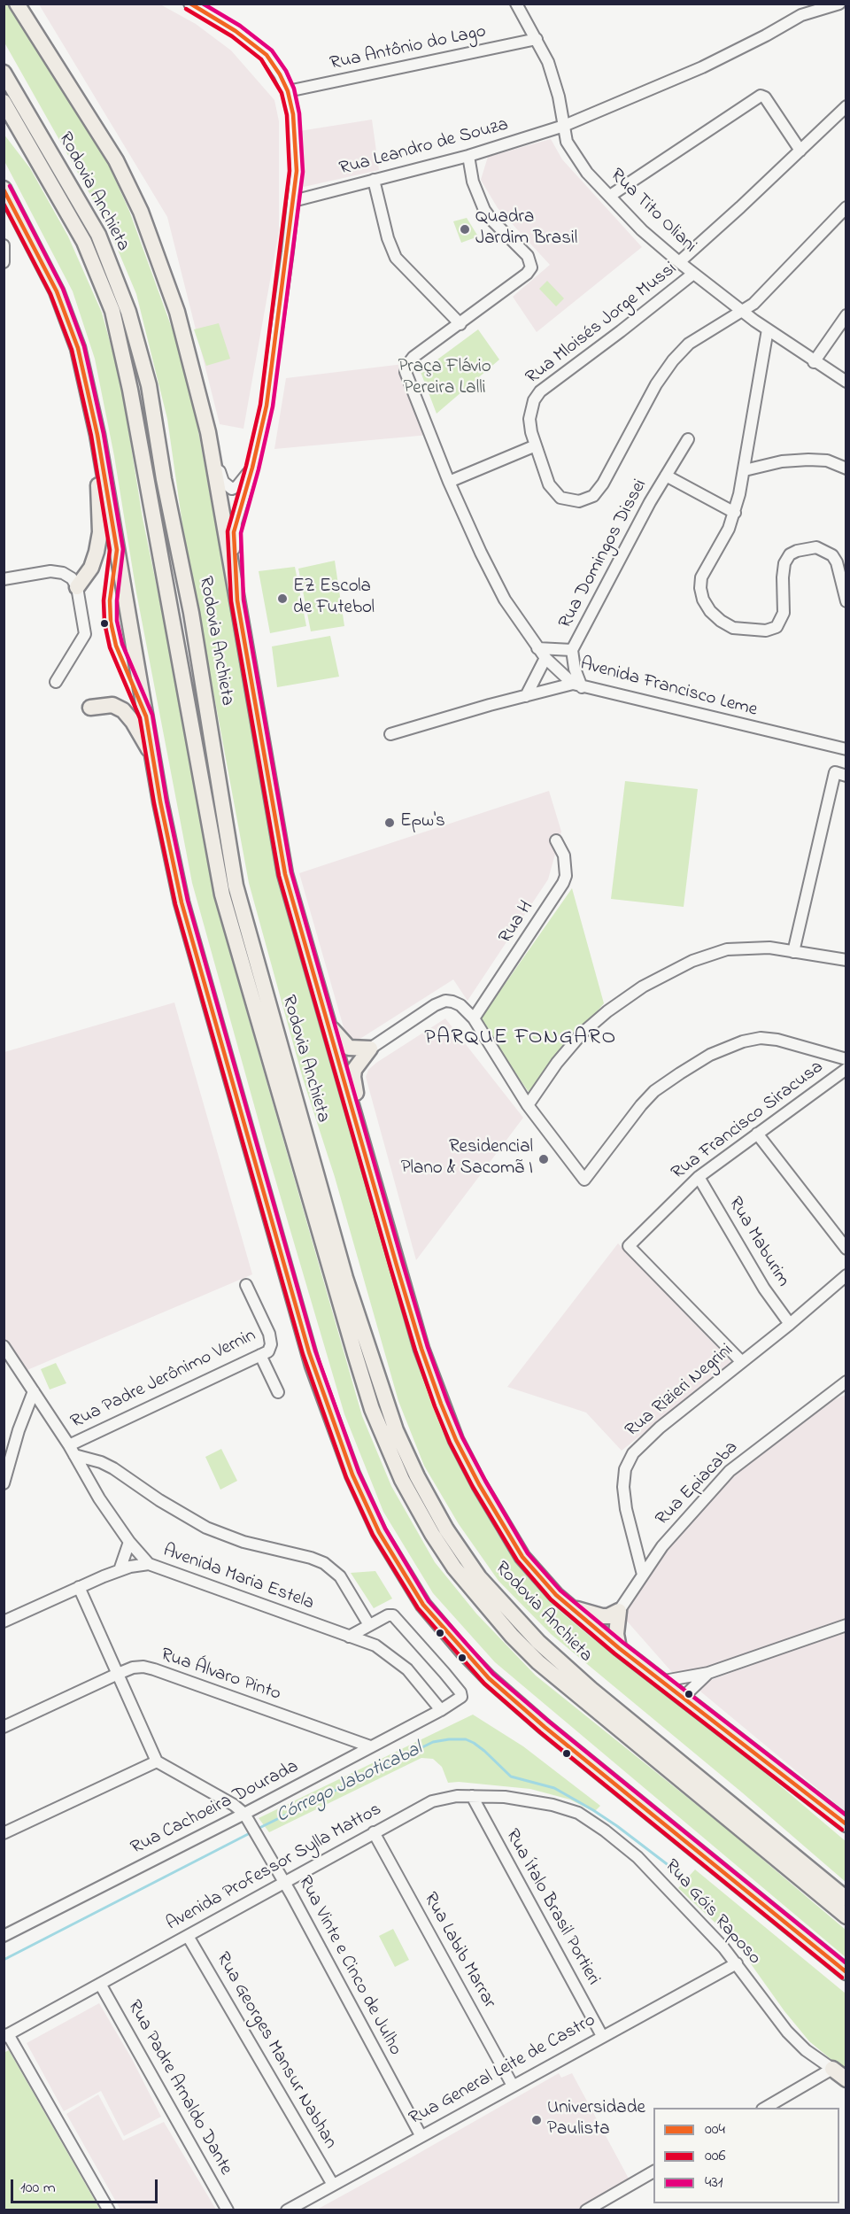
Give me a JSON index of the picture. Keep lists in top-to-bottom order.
{
  "streets": {
    "highway": ["Rodovia Anchieta"],
    "street": [
      "Rua Antônio do Lago",
      "Rua Leandro de Souza",
      "Rua Tito Oliani",
      "Rua Mloisés Jorge Mussi",
      "Rua Domingos Dissei",
      "Avenida Francisco Leme",
      "Rua H",
      "Rua Francisco Siracusa",
      "Rua Maburim",
      "Rua Padre Jerônimo Vernin",
      "Rua Rizieri Negrini",
      "Rua Epiacaba",
      "Avenida Maria Estela",
      "Rua Álvaro Pinto",
      "Rua Cachoeira Dourada",
      "Avenida Professor Sylla Mattos",
      "Rua Ítalo Brasil Portieri",
      "Rua Góis Raposo",
      "Rua Labib Marrar",
      "Rua Vinte e Cinco de Julho",
      "Rua Georges Mansur Nabhan",
      "Rua General Leite de Castro",
      "Rua Padre Arnaldo Dante"
    ]
  },
  "crossings": [
    ["Rua Antônio do Lago", "Rua Tito Oliani"],
    ["Rua Leandro de Souza", "Rua Tito Oliani"],
    ["Rua Tito Oliani", "Rua Mloisés Jorge Mussi"],
    ["Rua Domingos Dissei", "Avenida Francisco Leme"],
    ["Rua Francisco Siracusa", "Rua Maburim"],
    ["Rua Francisco Siracusa", "Rua Rizieri Negrini"],
    ["Rua Maburim", "Rua Rizieri Negrini"],
    ["Rua Rizieri Negrini", "Rua Epiacaba"],
    ["Avenida Maria Estela", "Rua Cachoeira Dourada"],
    ["Rua Álvaro Pinto", "Rua Cachoeira Dourada"],
    ["Rua Cachoeira Dourada", "Rua Vinte e Cinco de Julho"],
    ["Avenida Professor Sylla Mattos", "Rua Ítalo Brasil Portieri"],
    ["Avenida Professor Sylla Mattos", "Rua Góis Raposo"],
    ["Avenida Professor Sylla Mattos", "Rua Labib Marrar"],
    ["Avenida Professor Sylla Mattos", "Rua Vinte e Cinco de Julho"],
    ["Avenida Professor Sylla Mattos", "Rua Georges Mansur Nabhan"],
    ["Avenida Professor Sylla Mattos", "Rua Padre Arnaldo Dante"],
    ["Rua Ítalo Brasil Portieri", "Rua General Leite de Castro"],
    ["Rua Góis Raposo", "Rua General Leite de Castro"],
    ["Rua Labib Marrar", "Rua General Leite de Castro"],
    ["Rua Vinte e Cinco de Julho", "Rua General Leite de Castro"],
    ["Rua Georges Mansur Nabhan", "Rua General Leite de Castro"]
  ],
  "districts": ["PARQUE FONGARO"],
  "water": ["Córrego Jaboticabal"],
  "parks": ["Praça Flávio Pereira Lalli"],
  "places": [
    "Quadra Jardim Brasil",
    "EZ Escola de Futebol",
    "Epw's",
    "Residencial Plano & Sacomã I",
    "Universidade Paulista"
  ],
  "lines": ["transit line 004", "transit line 431", "transit line 006"],
  "legend": ["004", "006", "431"],
  "scale_bar": "100 m"
}
